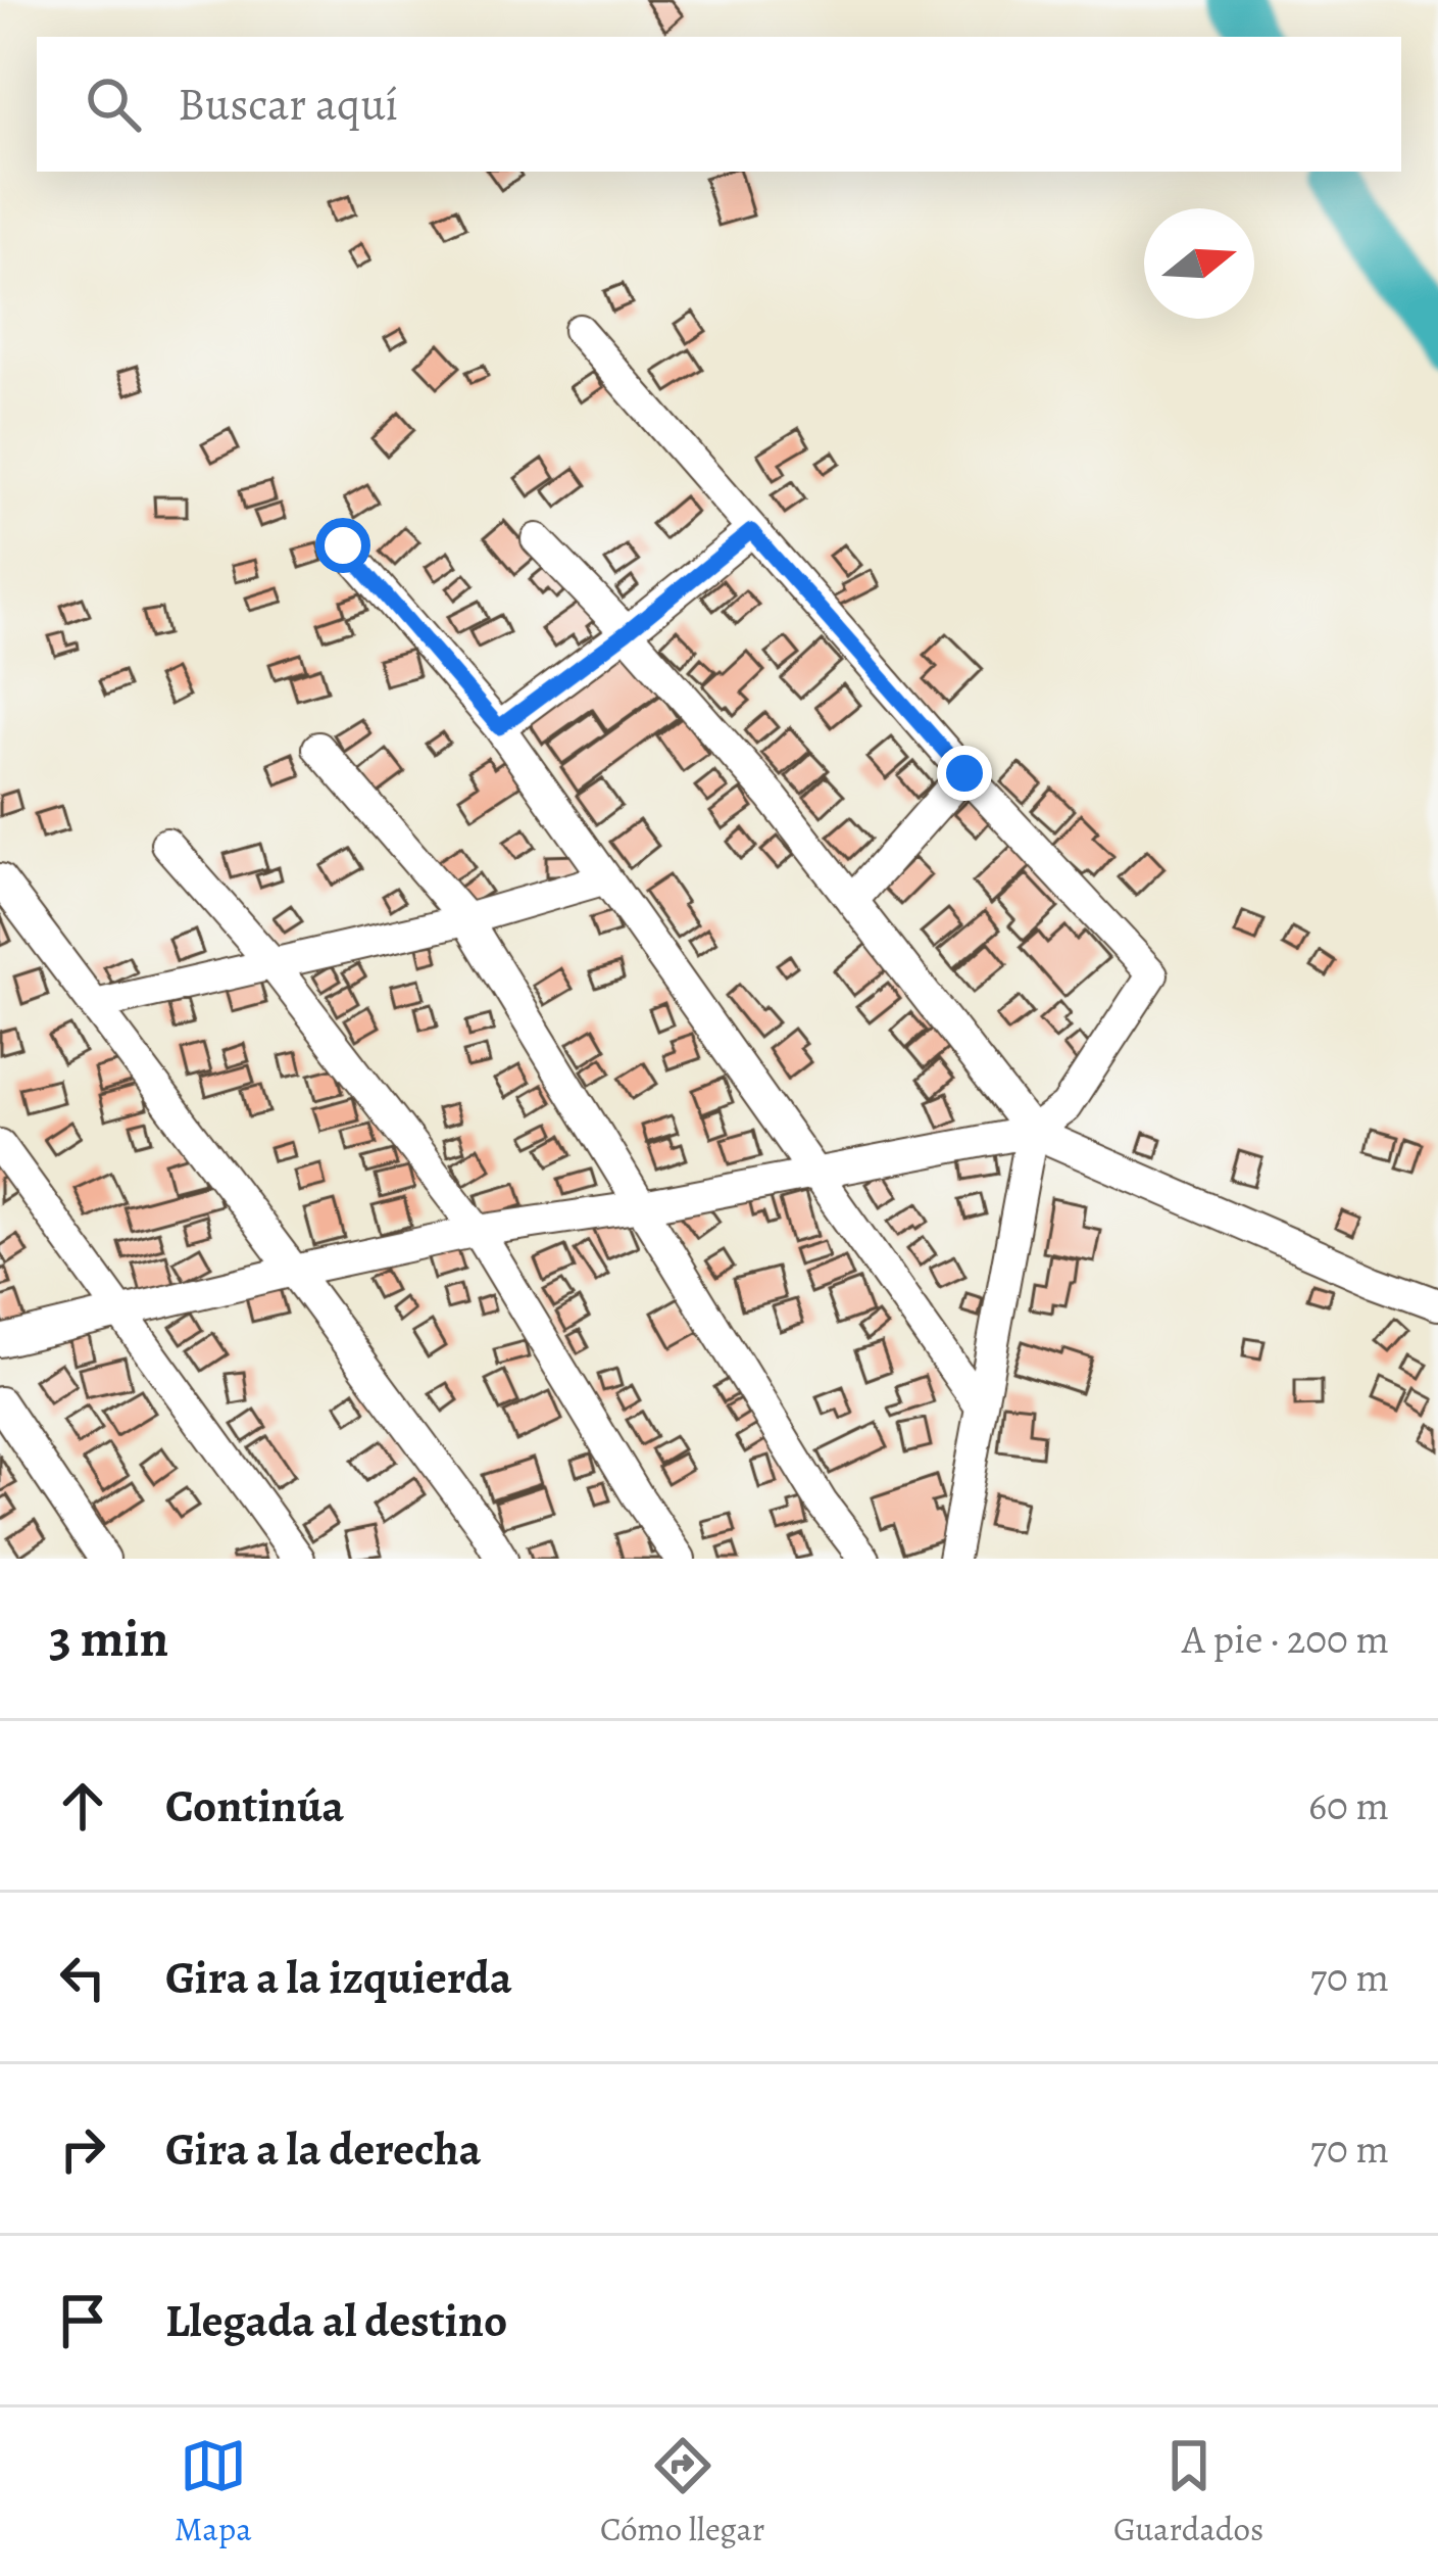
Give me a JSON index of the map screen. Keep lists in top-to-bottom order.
{
  "north": "right",
  "page": {
    "search": "Buscar aquí",
    "heading": ["3 min", "A pie · 200 m"],
    "list": [
      ["Continúa", "60 m"],
      ["Gira a la izquierda", "70 m"],
      ["Gira a la derecha", "70 m"],
      "Llegada al destino"
    ],
    "nav": ["Mapa", "Cómo llegar", "Guardados"]
  }
}
